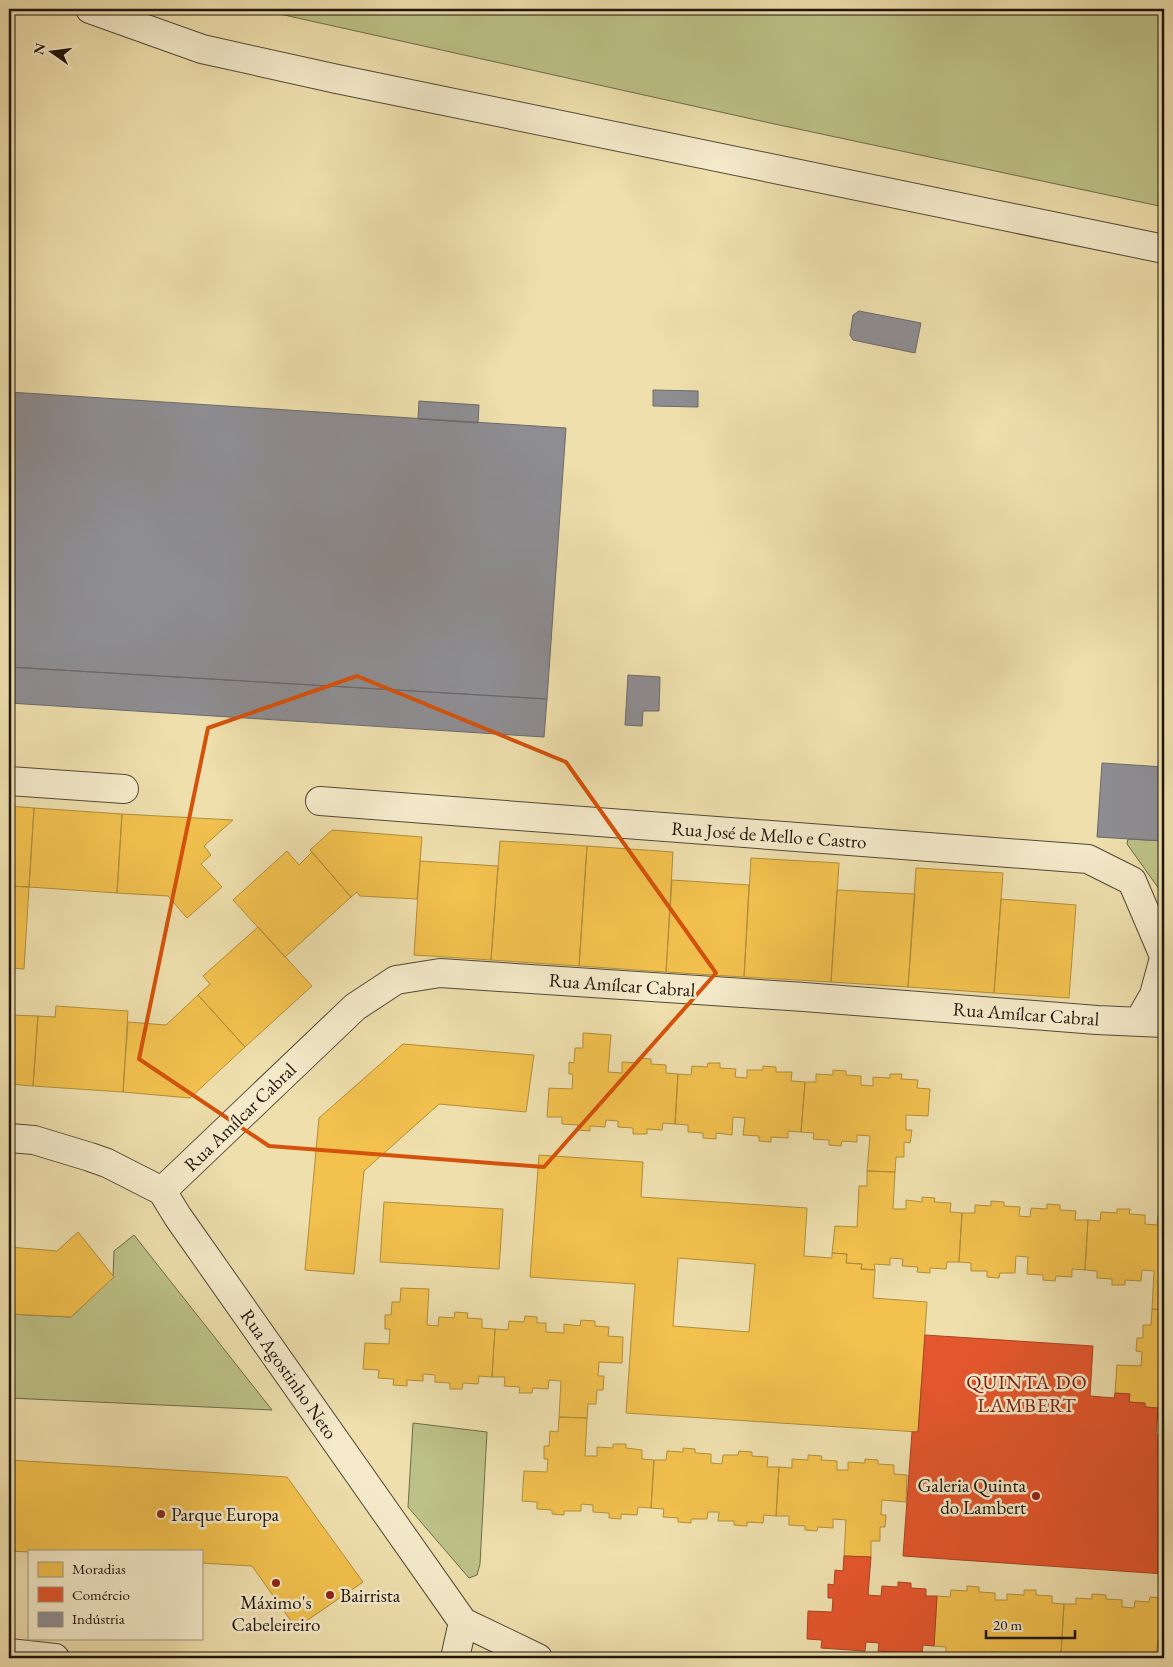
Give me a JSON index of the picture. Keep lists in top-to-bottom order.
{
  "streets": {
    "street": ["Rua José de Mello e Castro", "Rua Amílcar Cabral", "Rua Agostinho Neto"]
  },
  "crossings": [
    ["Rua José de Mello e Castro", "Rua Amílcar Cabral"],
    ["Rua Amílcar Cabral", "Rua Agostinho Neto"]
  ],
  "districts": ["QUINTA DO LAMBERT"],
  "places": [
    "Galeria Quinta do Lambert",
    "Parque Europa",
    "Máximo's Cabeleireiro",
    "Bairrista"
  ],
  "legend": ["Moradias", "Comércio", "Indústria"],
  "scale_bar": "20 m",
  "north": "left"
}
